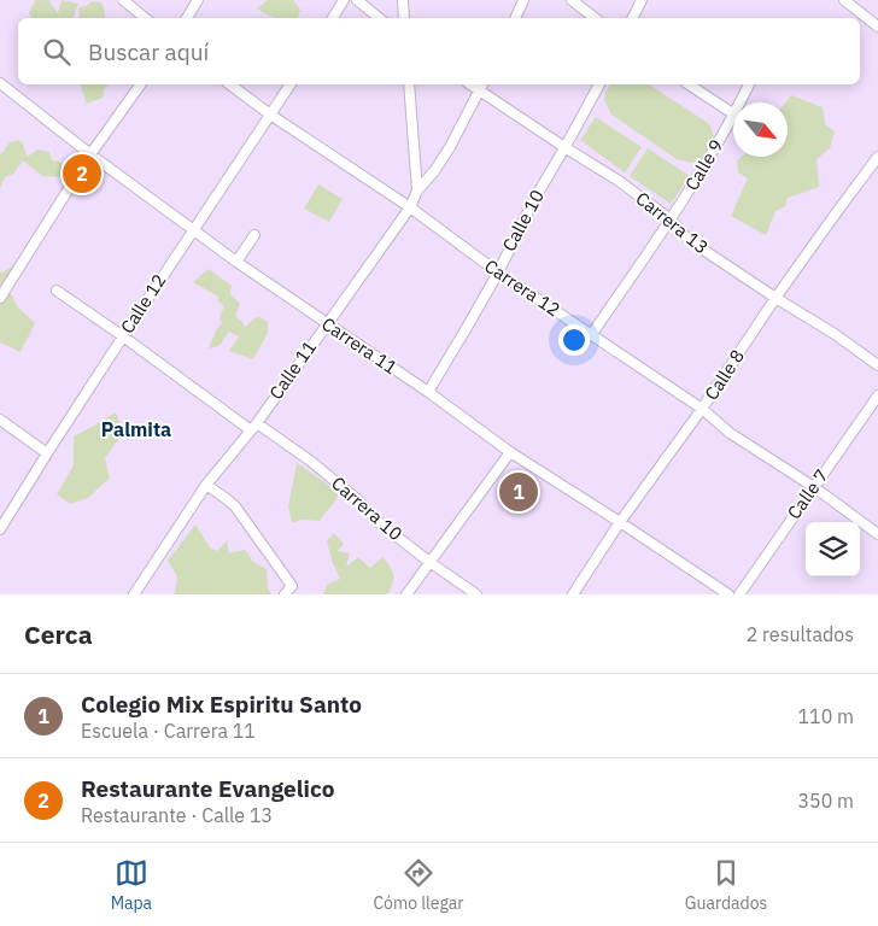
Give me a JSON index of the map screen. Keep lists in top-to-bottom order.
{
  "streets": {
    "street": [
      "Calle 9",
      "Calle 10",
      "Carrera 13",
      "Carrera 12",
      "Calle 12",
      "Carrera 11",
      "Calle 11",
      "Calle 8",
      "Calle 7",
      "Carrera 10"
    ]
  },
  "crossings": [
    ["Calle 9", "Carrera 13"],
    ["Calle 9", "Carrera 12"],
    ["Calle 10", "Carrera 13"],
    ["Calle 10", "Carrera 12"],
    ["Calle 10", "Carrera 11"],
    ["Carrera 13", "Calle 11"],
    ["Carrera 13", "Calle 8"],
    ["Carrera 12", "Calle 12"],
    ["Carrera 12", "Calle 11"],
    ["Carrera 12", "Calle 8"],
    ["Carrera 12", "Calle 7"],
    ["Calle 12", "Carrera 11"],
    ["Calle 12", "Carrera 10"],
    ["Carrera 11", "Calle 11"],
    ["Carrera 11", "Calle 8"],
    ["Calle 11", "Carrera 10"]
  ],
  "districts": ["Palmita"],
  "north": "bottom right",
  "page": {
    "search": "Buscar aquí",
    "pins": ["2", "1"],
    "heading": ["Cerca", "2 resultados"],
    "list": [
      {
        "mark": "1",
        "name": "Colegio Mix Espiritu Santo",
        "note": "Escuela · Carrera 11",
        "value": "110 m"
      },
      {
        "mark": "2",
        "name": "Restaurante Evangelico",
        "note": "Restaurante · Calle 13",
        "value": "350 m"
      }
    ],
    "nav": ["Mapa", "Cómo llegar", "Guardados"]
  }
}
